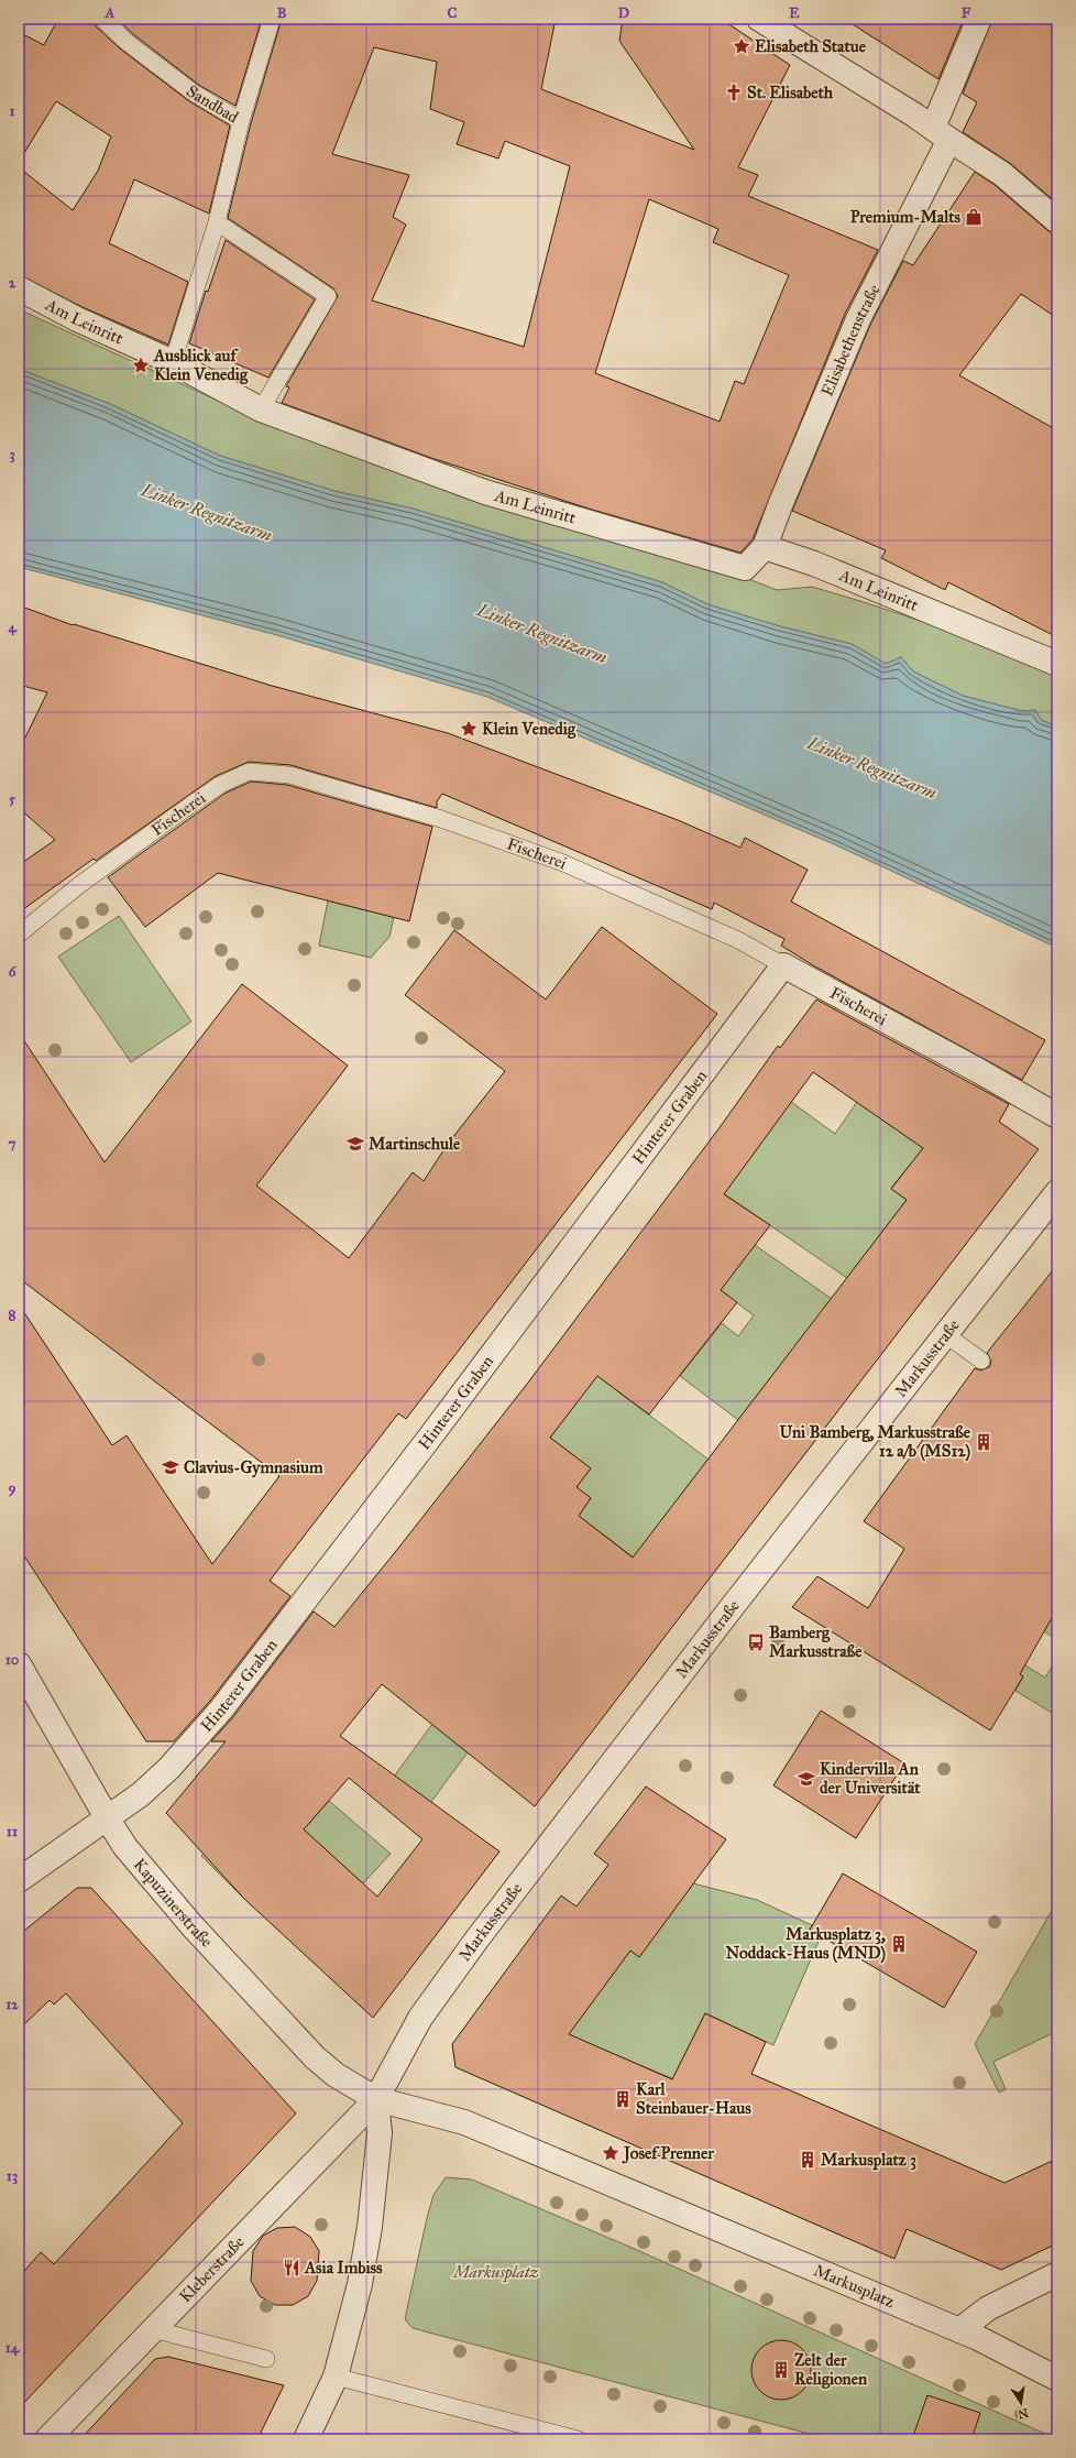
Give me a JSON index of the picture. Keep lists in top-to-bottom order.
{
  "streets": {
    "street": [
      "Am Leinritt",
      "Elisabethenstraße",
      "Fischerei",
      "Hinterer Graben",
      "Markusstraße",
      "Kapuzinerstraße",
      "Kleberstraße",
      "Markusplatz"
    ],
    "lane": ["Sandbad"]
  },
  "crossings": [
    ["Am Leinritt", "Elisabethenstraße"],
    ["Fischerei", "Hinterer Graben"],
    ["Hinterer Graben", "Kapuzinerstraße"],
    ["Markusstraße", "Kapuzinerstraße"],
    ["Markusstraße", "Kleberstraße"],
    ["Markusstraße", "Markusplatz"],
    ["Kapuzinerstraße", "Kleberstraße"],
    ["Kapuzinerstraße", "Markusplatz"],
    ["Kleberstraße", "Markusplatz"]
  ],
  "water": ["Linker Regnitzarm"],
  "parks": ["Markusplatz"],
  "places": {
    "place": [
      "Elisabeth Statue",
      "Ausblick auf Klein Venedig",
      "Klein Venedig",
      "Josef Prenner"
    ],
    "church": ["St. Elisabeth"],
    "shop": ["Premium-Malts"],
    "school or university": ["Martinschule", "Clavius-Gymnasium", "Kindervilla An der Universität"],
    "building": [
      "Uni Bamberg, Markusstraße 12 a/b (MS12)",
      "Markusplatz 3, Noddack-Haus (MND)",
      "Karl Steinbauer-Haus",
      "Markusplatz 3",
      "Zelt der Religionen"
    ],
    "bus stop": ["Bamberg Markusstraße"],
    "restaurant": ["Asia Imbiss"]
  },
  "north": "bottom",
  "grid": {
    "columns": [
      "A",
      "B",
      "C",
      "D",
      "E",
      "F"
    ],
    "rows": [
      "1",
      "2",
      "3",
      "4",
      "5",
      "6",
      "7",
      "8",
      "9",
      "10",
      "11",
      "12",
      "13",
      "14"
    ]
  }
}
